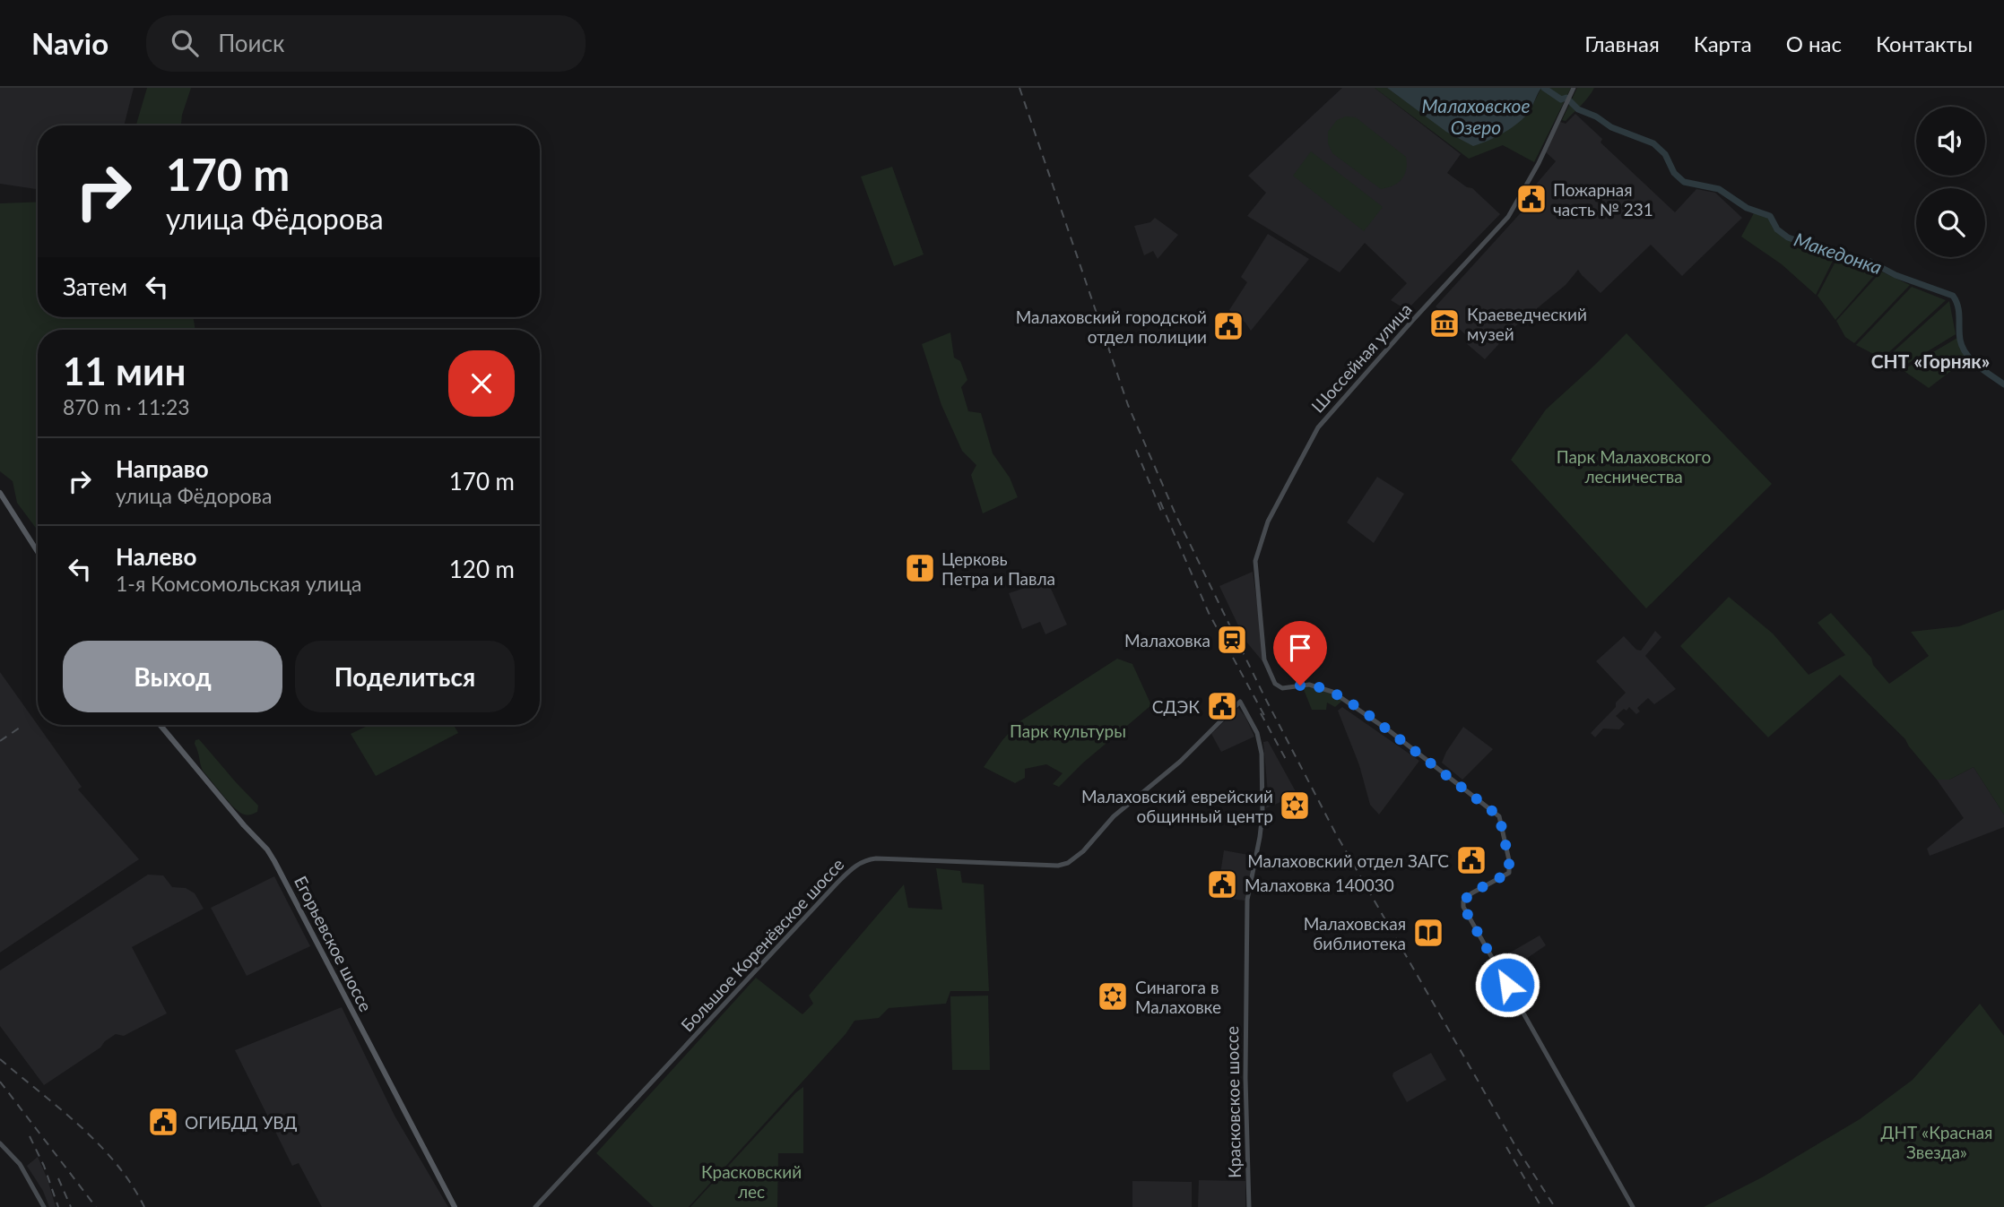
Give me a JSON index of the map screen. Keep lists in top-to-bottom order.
{
  "streets": {
    "main road": [
      "Шоссейная улица",
      "Егорьевское шоссе",
      "Большое Коренёвское шоссе",
      "Красковское шоссе"
    ]
  },
  "crossings": [
    ["Большое Коренёвское шоссе", "Красковское шоссе"]
  ],
  "districts": ["СНТ «Горняк»"],
  "water": ["Малаховское Озеро", "Македонка"],
  "parks": [
    "Парк Малаховского лесничества",
    "Парк культуры",
    "ДНТ «Красная Звезда»",
    "Красковский лес"
  ],
  "places": {
    "public building": [
      "Пожарная часть № 231",
      "Малаховский городской отдел полиции",
      "СДЭК",
      "Малаховский отдел ЗАГС",
      "Малаховка 140030",
      "ОГИБДД УВД"
    ],
    "museum": ["Краеведческий музей"],
    "church": ["Церковь Петра и Павла"],
    "station": ["Малаховка"],
    "synagogue": ["Малаховский еврейский общинный центр", "Синагога в Малаховке"],
    "library": ["Малаховская библиотека"]
  },
  "page": {
    "header": "Navio",
    "search": "Поиск",
    "nav": [
      "Главная",
      "Карта",
      "О нас",
      "Контакты"
    ],
    "turn": ["170 m", "улица Фёдорова"],
    "then": "Затем",
    "heading": ["11 мин", "870 m · 11:23"],
    "list": [
      {
        "name": "Направо",
        "note": "улица Фёдорова",
        "value": "170 m"
      },
      {
        "name": "Налево",
        "note": "1-я Комсомольская улица",
        "value": "120 m"
      }
    ],
    "buttons": ["Выход", "Поделиться"]
  }
}
